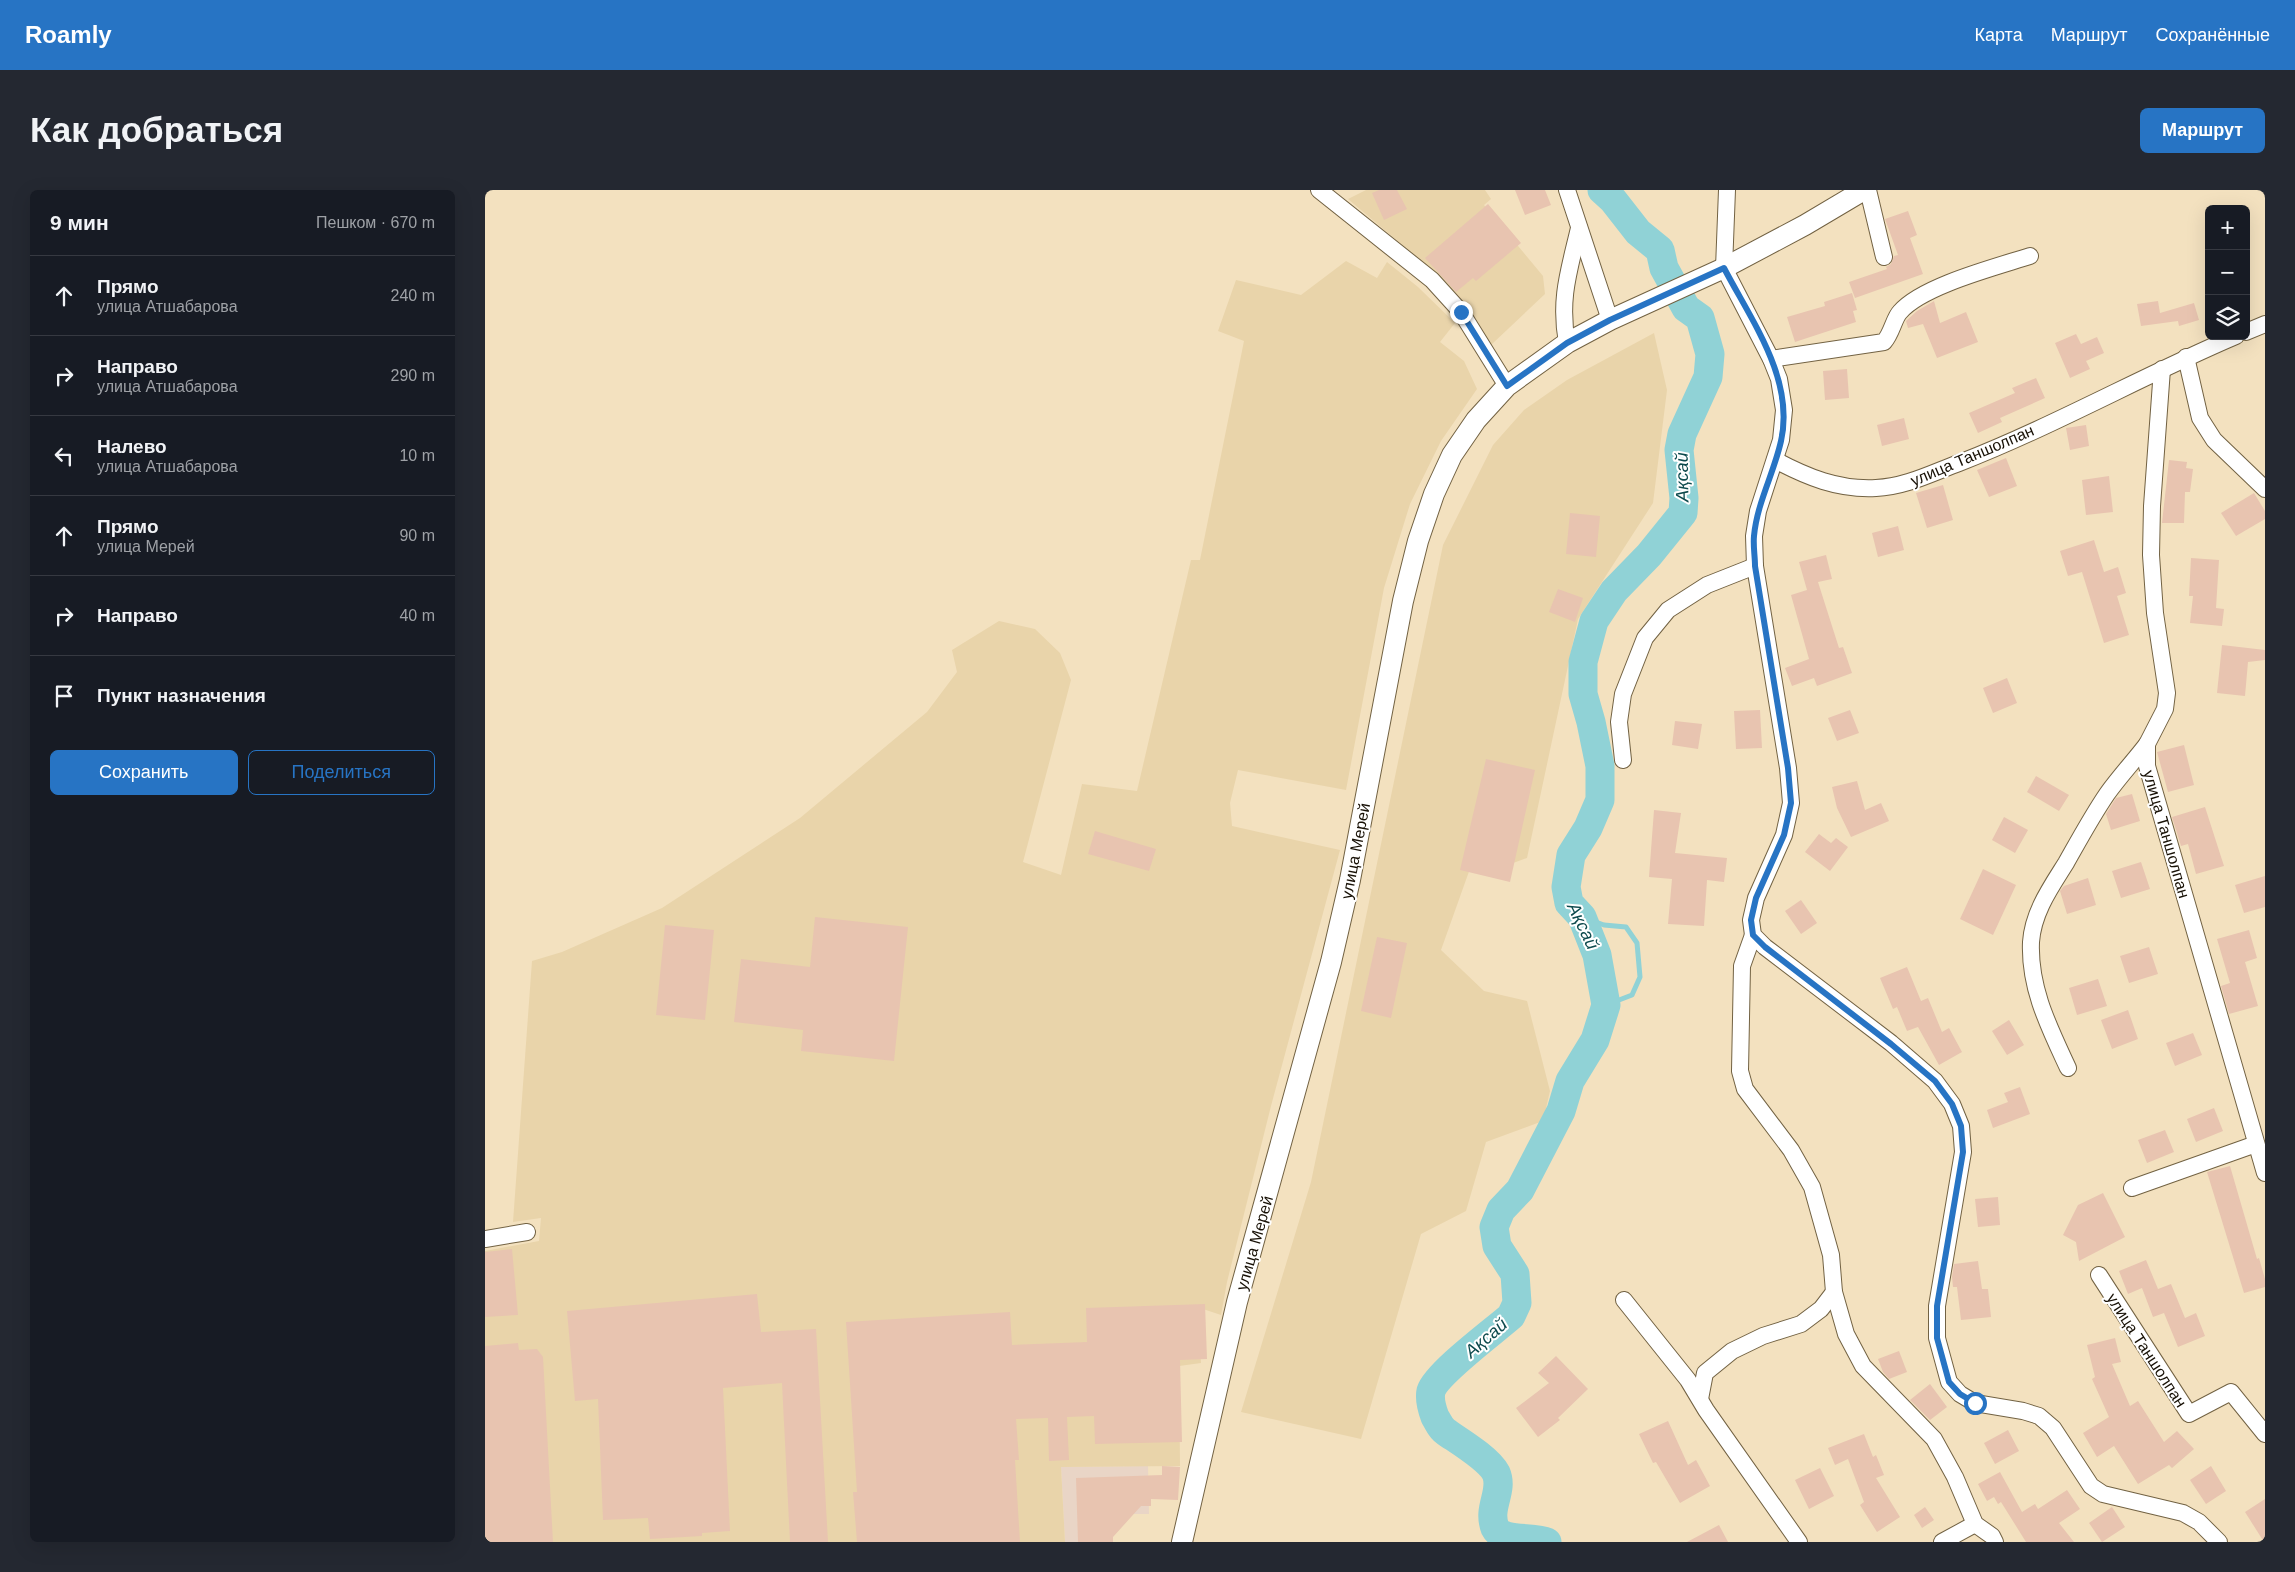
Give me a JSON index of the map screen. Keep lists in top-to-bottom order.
{
  "streets": {
    "main road": ["улица Мерей"],
    "street": ["улица Таншолпан"]
  },
  "water": ["Ақсай"],
  "page": {
    "header": "Roamly",
    "nav": ["Карта", "Маршрут", "Сохранённые"],
    "buttons": [
      "Маршрут",
      ["Сохранить", "Поделиться"]
    ],
    "title": "Как добраться",
    "heading": ["9 мин", "Пешком · 670 m"],
    "map_buttons": ["+", "−"],
    "list": [
      ["Прямо", "улица Атшабарова", "240 m"],
      ["Направо", "улица Атшабарова", "290 m"],
      ["Налево", "улица Атшабарова", "10 m"],
      ["Прямо", "улица Мерей", "90 m"],
      ["Направо", "40 m"],
      "Пункт назначения"
    ]
  }
}
